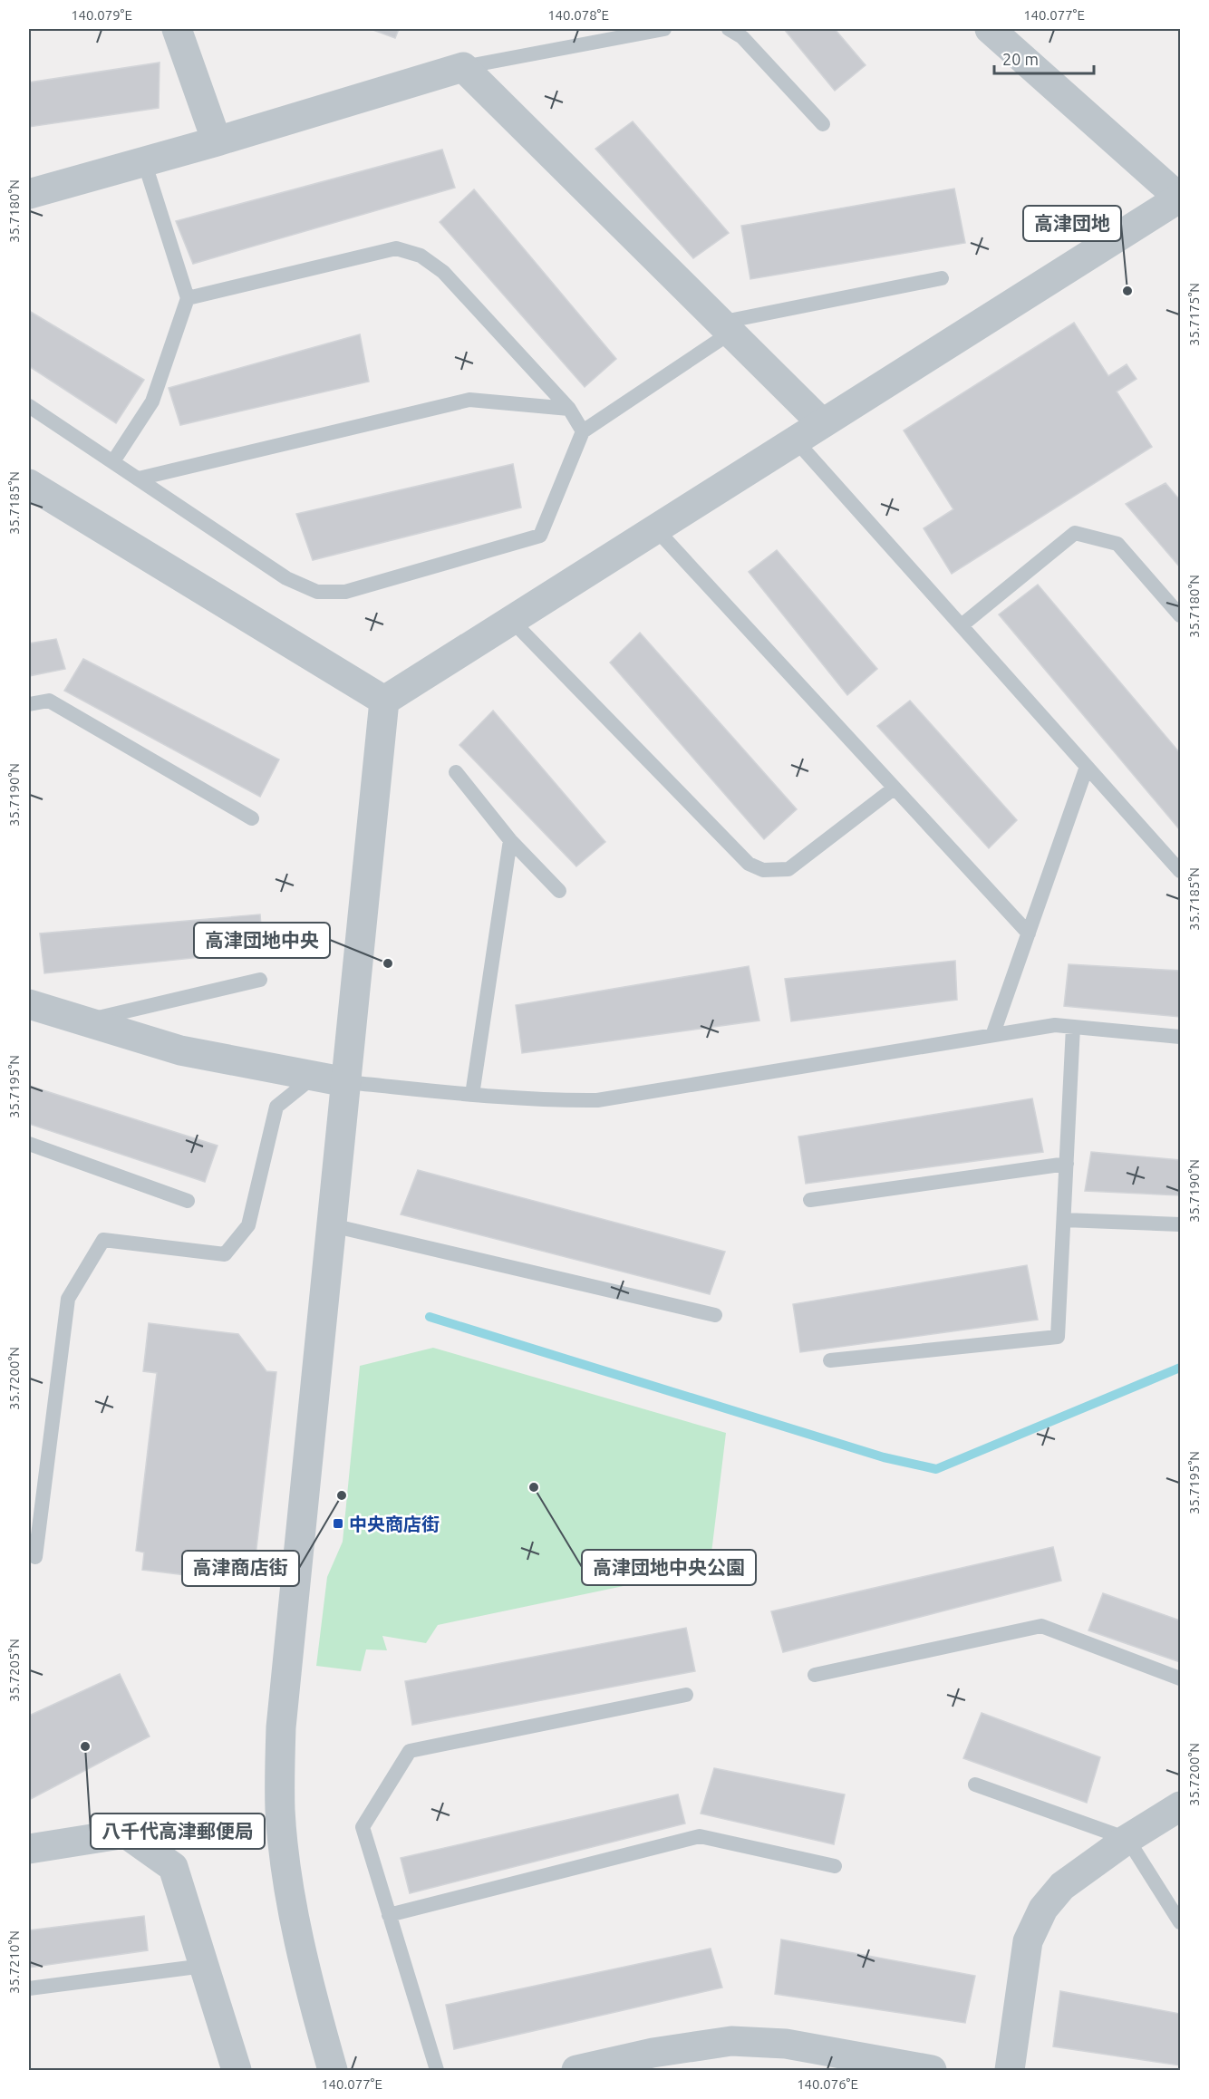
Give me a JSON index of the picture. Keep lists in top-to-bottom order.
{
  "places": {
    "other": [
      "高津団地",
      "高津団地中央",
      "高津団地中央公園",
      "高津商店街",
      "八千代高津郵便局"
    ],
    "transit": ["中央商店街"]
  },
  "scale_bar": "20 m",
  "coordinates": [
    "140.079°E",
    "140.078°E",
    "140.077°E",
    "35.7180°N",
    "35.7175°N",
    "35.7185°N",
    "35.7190°N",
    "35.7195°N",
    "35.7200°N",
    "35.7205°N",
    "35.7210°N",
    "140.076°E"
  ]
}
